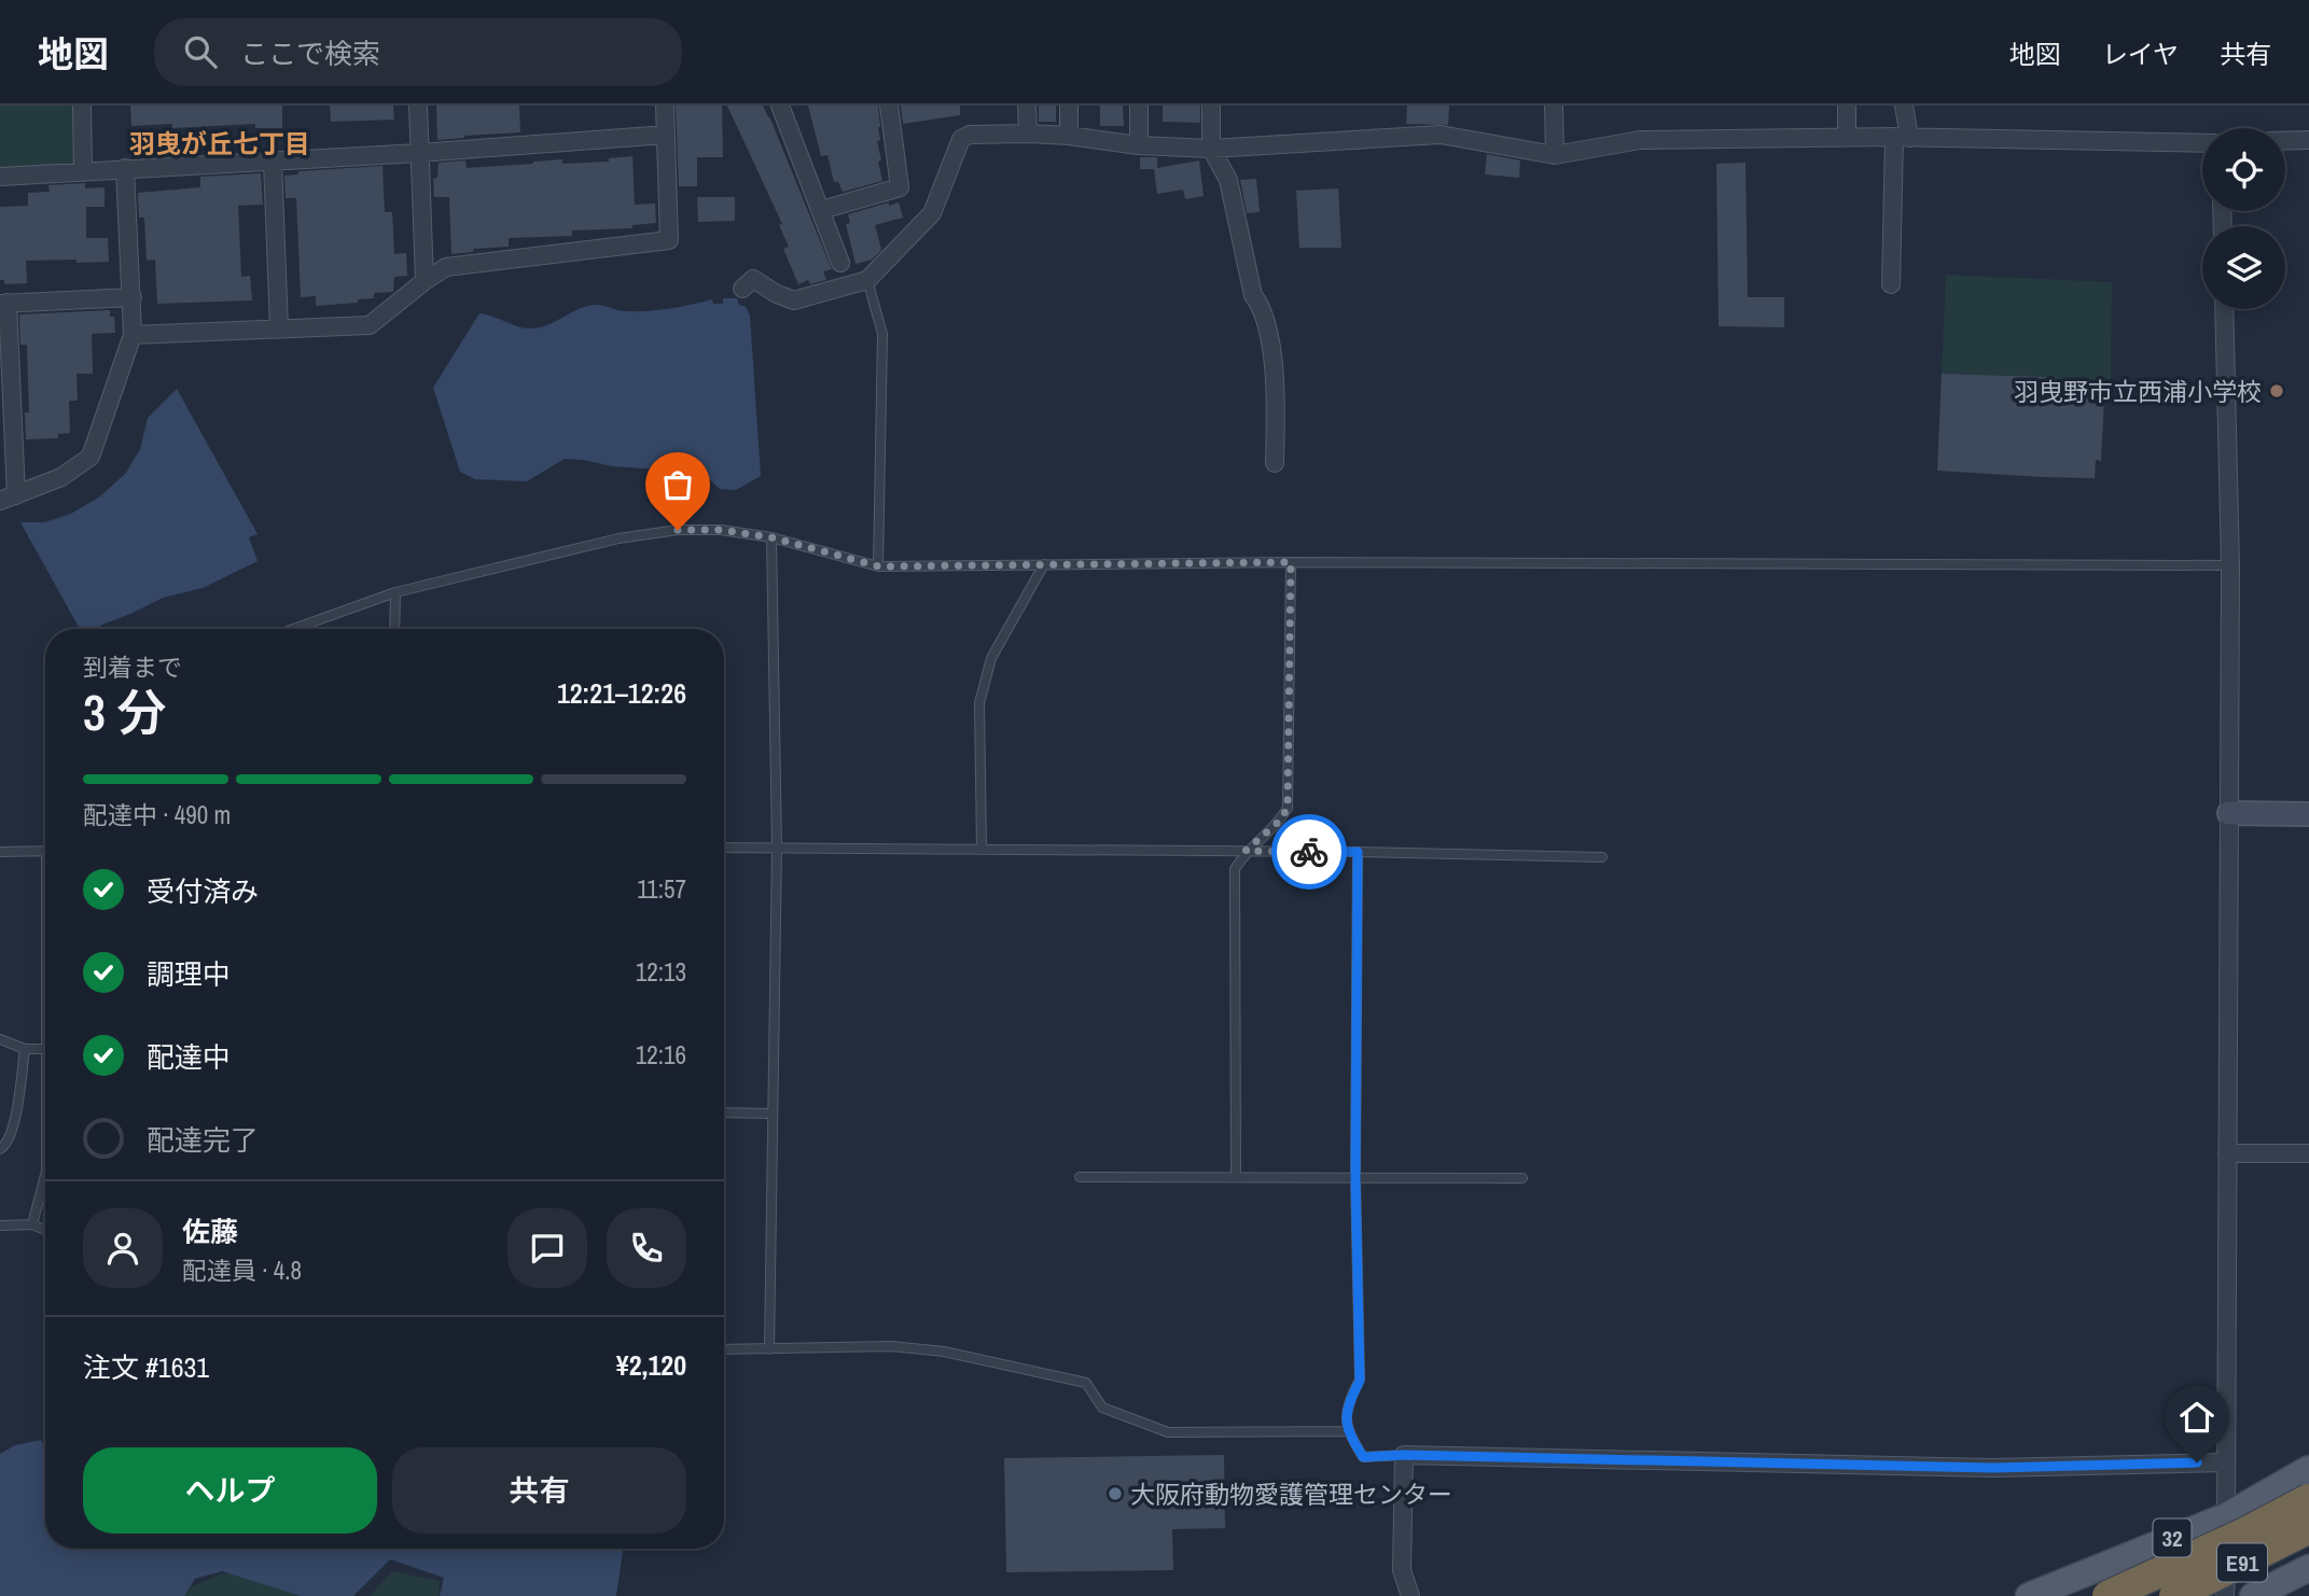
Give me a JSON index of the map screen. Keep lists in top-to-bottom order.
{
  "streets": {
    "highway": ["E91"],
    "main road": ["32"]
  },
  "districts": ["羽曳が丘七丁目"],
  "places": ["羽曳野市立西浦小学校", "大阪府動物愛護管理センター"],
  "page": {
    "header": "地図",
    "search": "ここで検索",
    "nav": ["地図", "レイヤ", "共有"],
    "heading": ["3 分", "到着まで", "12:21–12:26"],
    "panel": [
      "佐藤",
      "配達員 · 4.8",
      "注文 #1631",
      "¥2,120"
    ],
    "bar": "配達中 · 490 m",
    "list": [
      ["受付済み", "11:57"],
      ["調理中", "12:13"],
      ["配達中", "12:16"],
      "配達完了"
    ],
    "buttons": ["ヘルプ", "共有"]
  }
}
